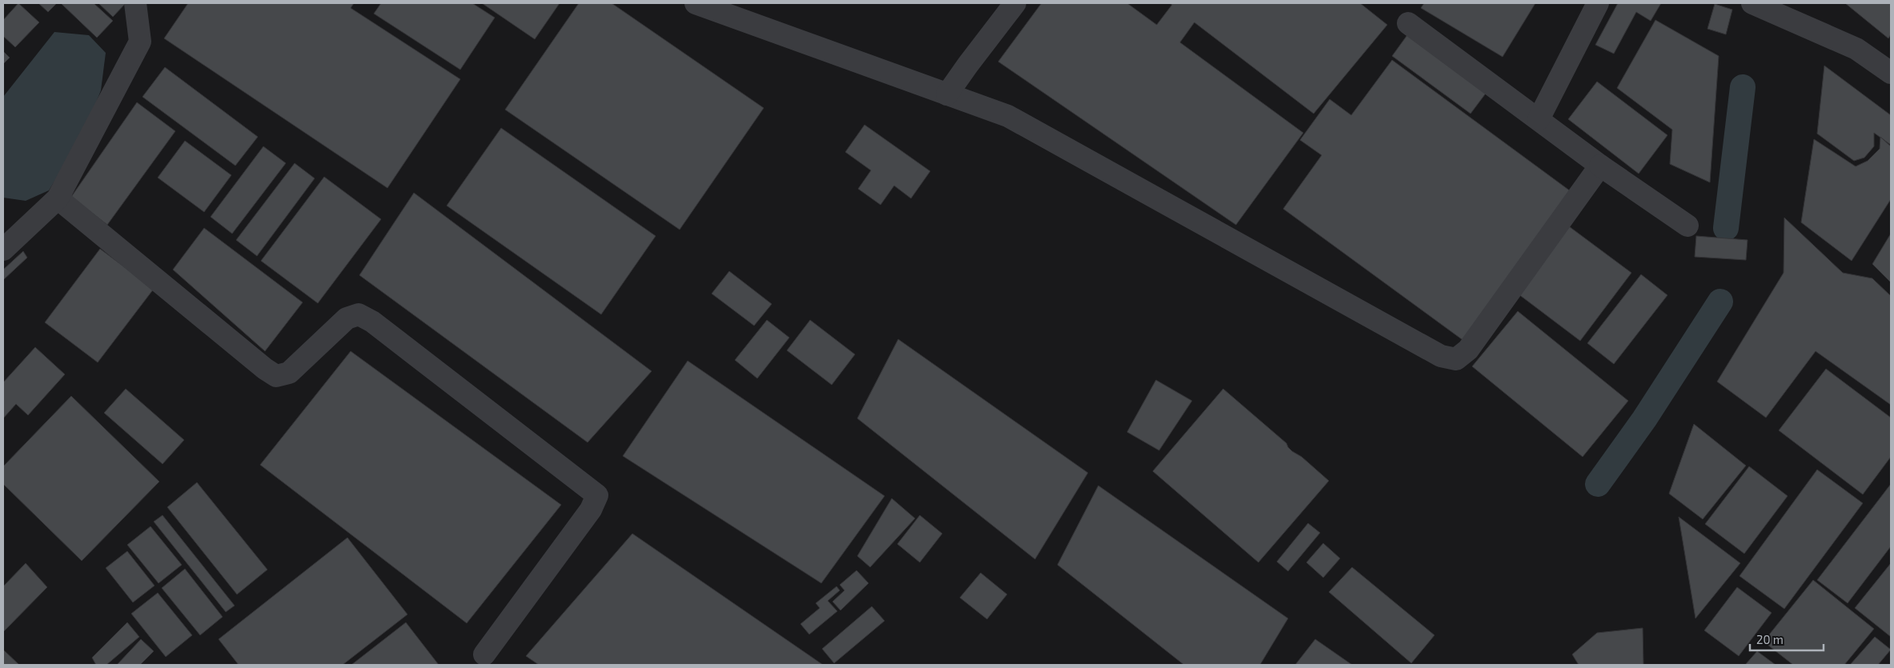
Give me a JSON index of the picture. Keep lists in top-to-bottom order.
{
  "scale_bar": "20 m"
}
